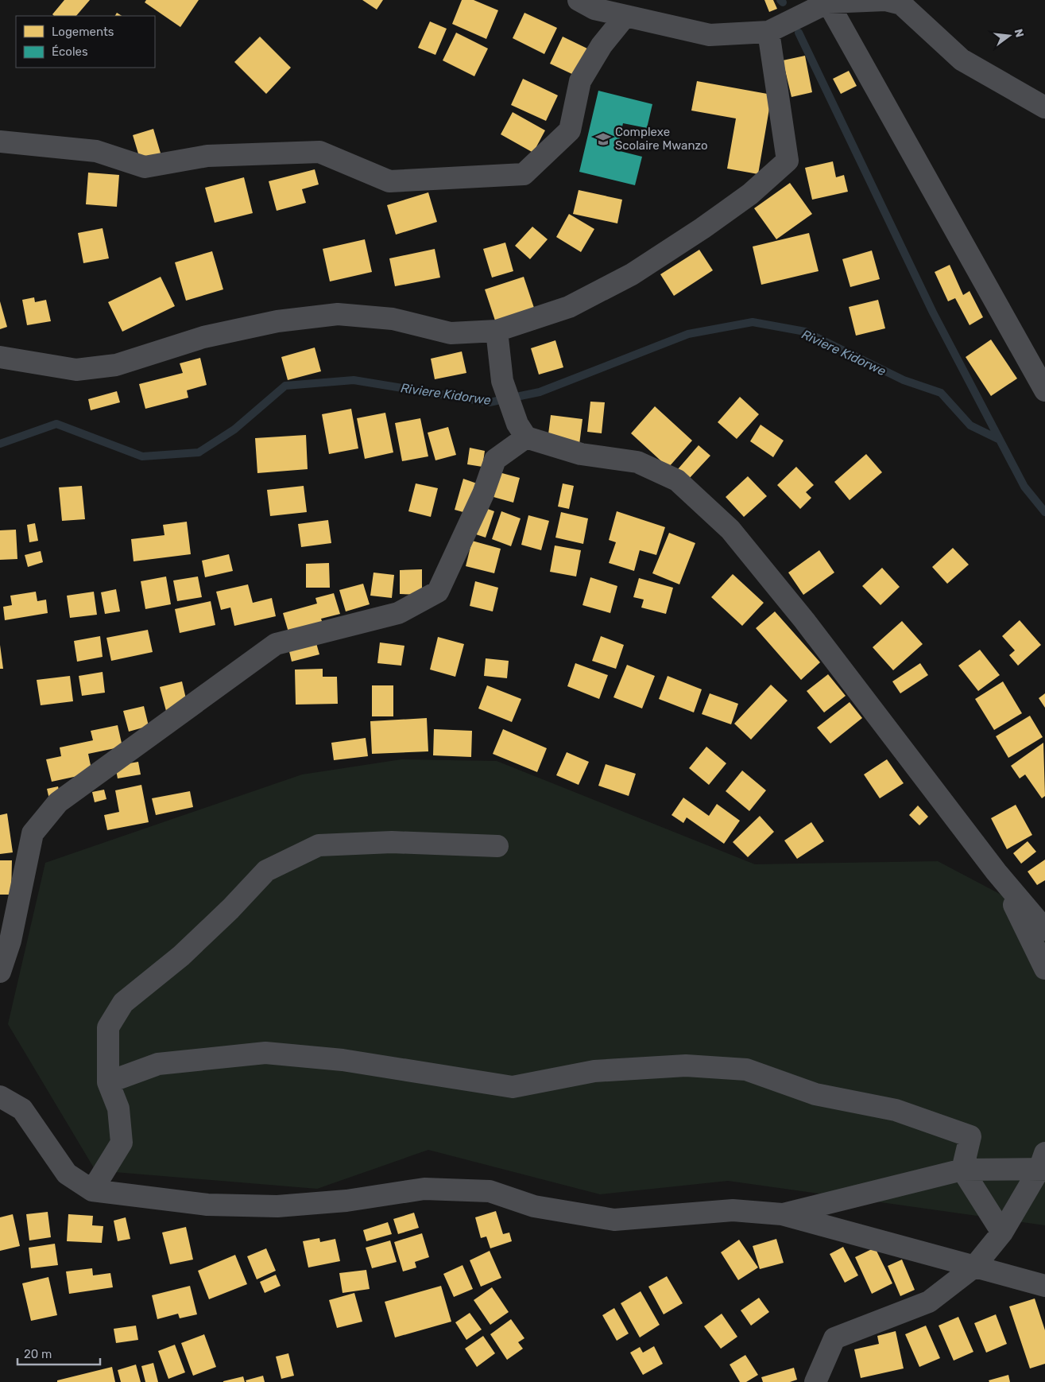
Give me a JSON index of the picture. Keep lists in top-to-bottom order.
{
  "water": ["Riviere Kidorwe"],
  "places": {
    "school or university": ["Complexe Scolaire Mwanzo"]
  },
  "legend": ["Logements", "Écoles"],
  "scale_bar": "20 m",
  "north": "right"
}
